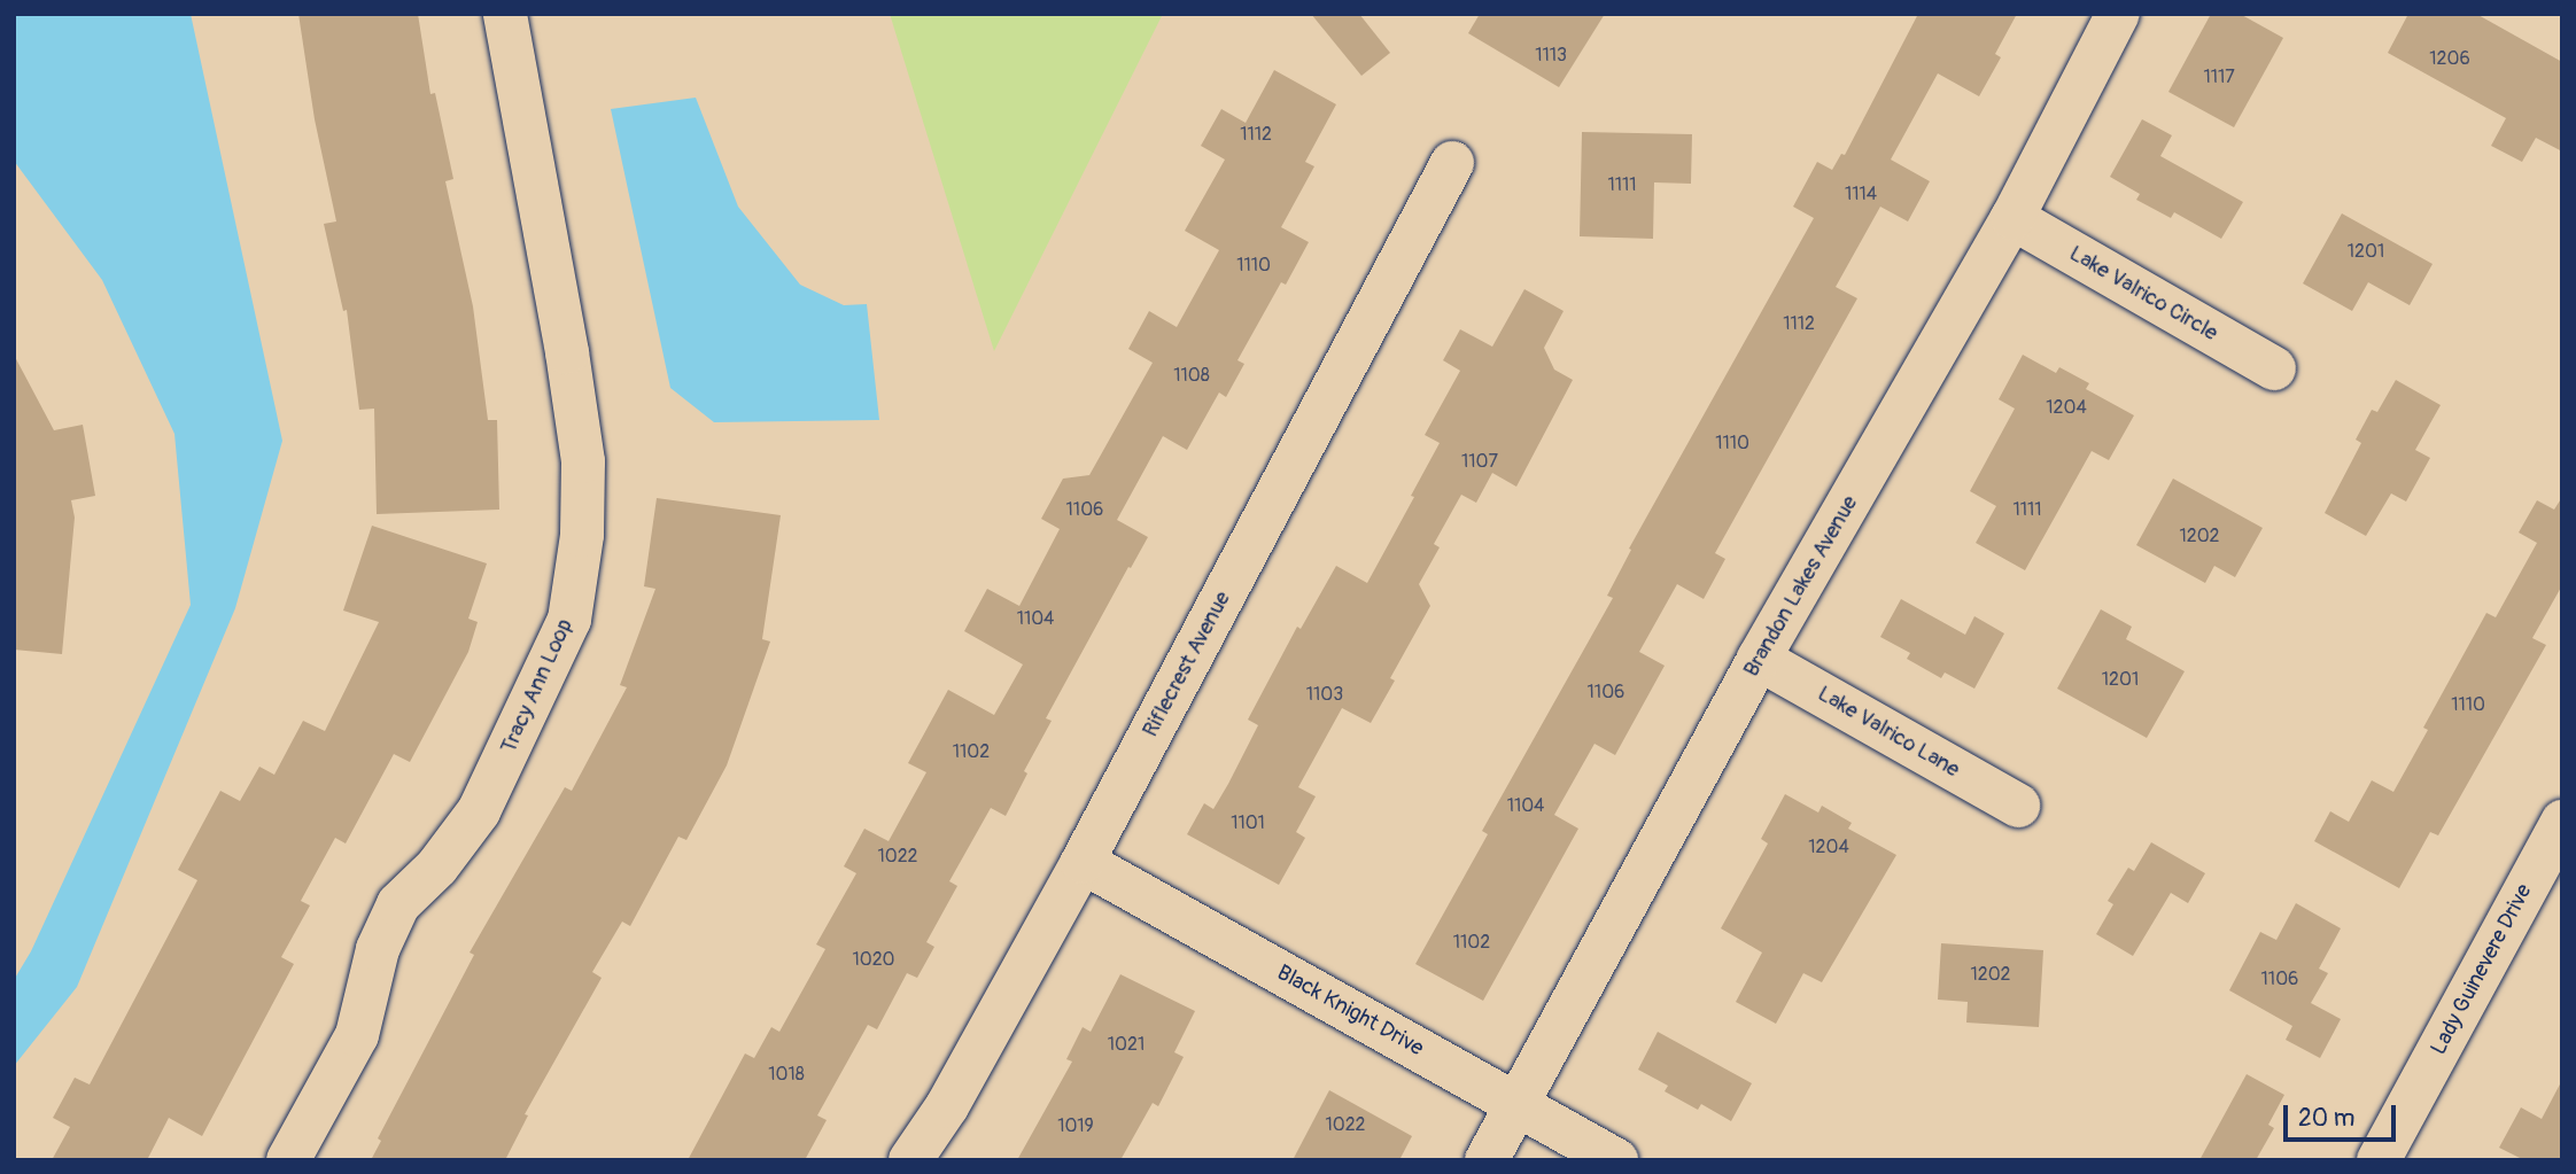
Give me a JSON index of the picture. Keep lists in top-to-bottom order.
{
  "streets": {
    "street": [
      "Lake Valrico Circle",
      "Brandon Lakes Avenue",
      "Riflecrest Avenue",
      "Tracy Ann Loop",
      "Lake Valrico Lane",
      "Lady Guinevere Drive",
      "Black Knight Drive"
    ]
  },
  "crossings": [
    ["Lake Valrico Circle", "Brandon Lakes Avenue"],
    ["Brandon Lakes Avenue", "Lake Valrico Lane"],
    ["Brandon Lakes Avenue", "Black Knight Drive"],
    ["Riflecrest Avenue", "Black Knight Drive"]
  ],
  "house_numbers": [
    "1113",
    "1206",
    "1117",
    "1112",
    "1111",
    "1114",
    "1201",
    "1110",
    "1112",
    "1108",
    "1204",
    "1110",
    "1107",
    "1106",
    "1111",
    "1202",
    "1104",
    "1201",
    "1106",
    "1103",
    "1110",
    "1102",
    "1104",
    "1101",
    "1204",
    "1022",
    "1102",
    "1020",
    "1202",
    "1106",
    "1021",
    "1018",
    "1022",
    "1019"
  ],
  "scale_bar": "20 m"
}
